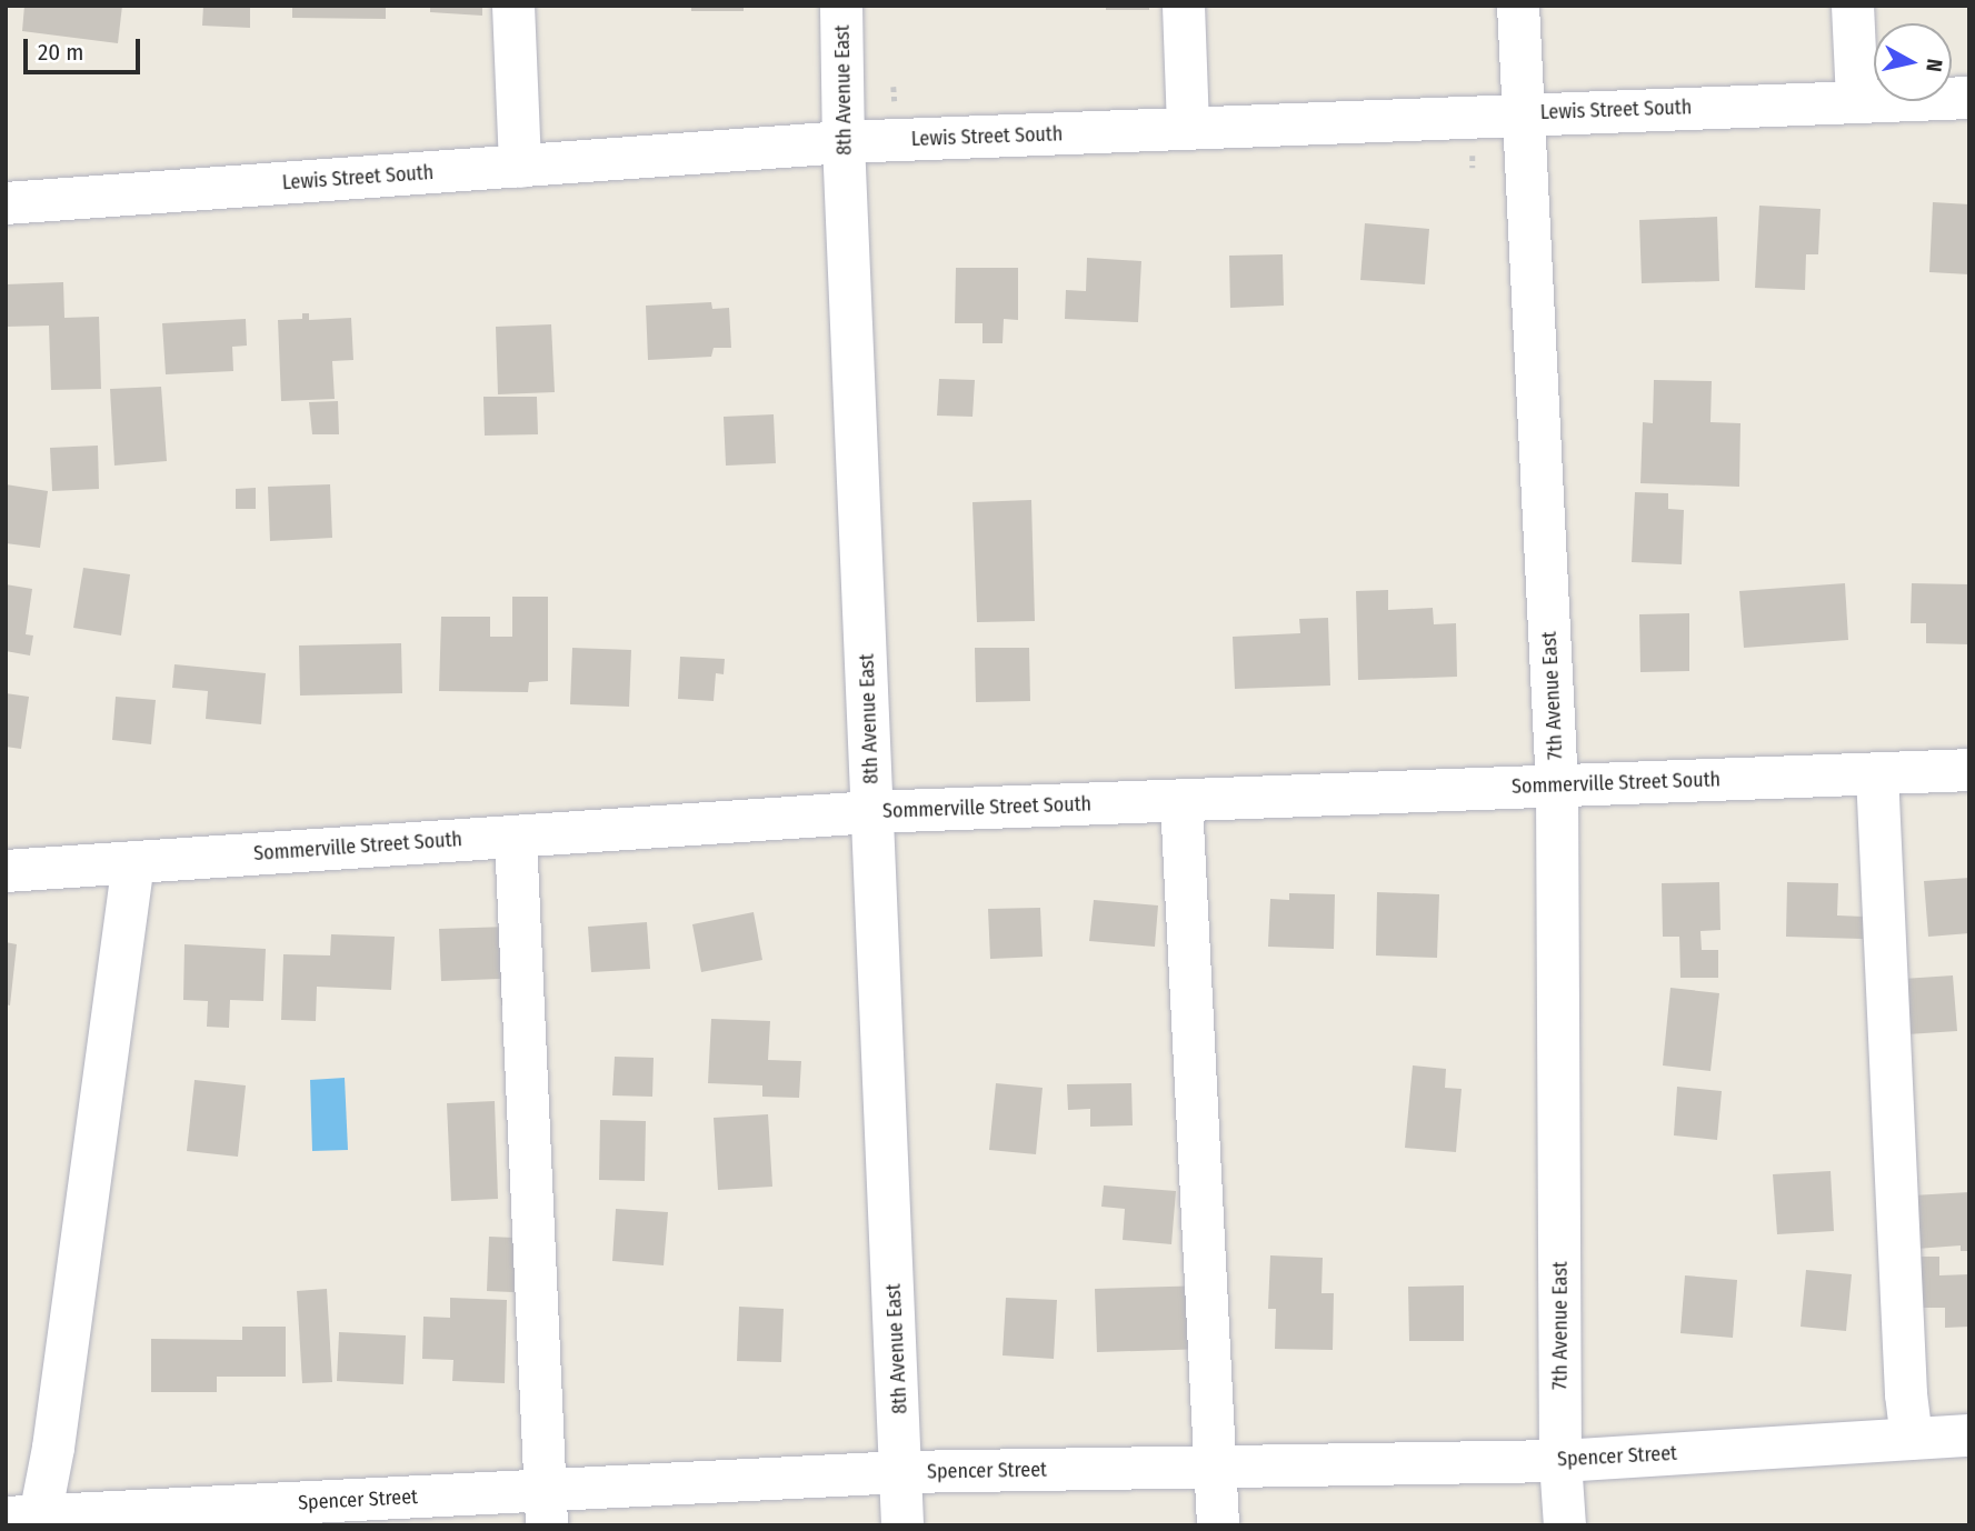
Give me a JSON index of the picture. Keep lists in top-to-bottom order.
{
  "streets": {
    "street": [
      "8th Avenue East",
      "Lewis Street South",
      "7th Avenue East",
      "Sommerville Street South",
      "Spencer Street"
    ]
  },
  "crossings": [
    ["8th Avenue East", "Lewis Street South"],
    ["8th Avenue East", "Sommerville Street South"],
    ["8th Avenue East", "Spencer Street"],
    ["Lewis Street South", "7th Avenue East"],
    ["7th Avenue East", "Sommerville Street South"],
    ["7th Avenue East", "Spencer Street"]
  ],
  "scale_bar": "20 m",
  "north": "right"
}
